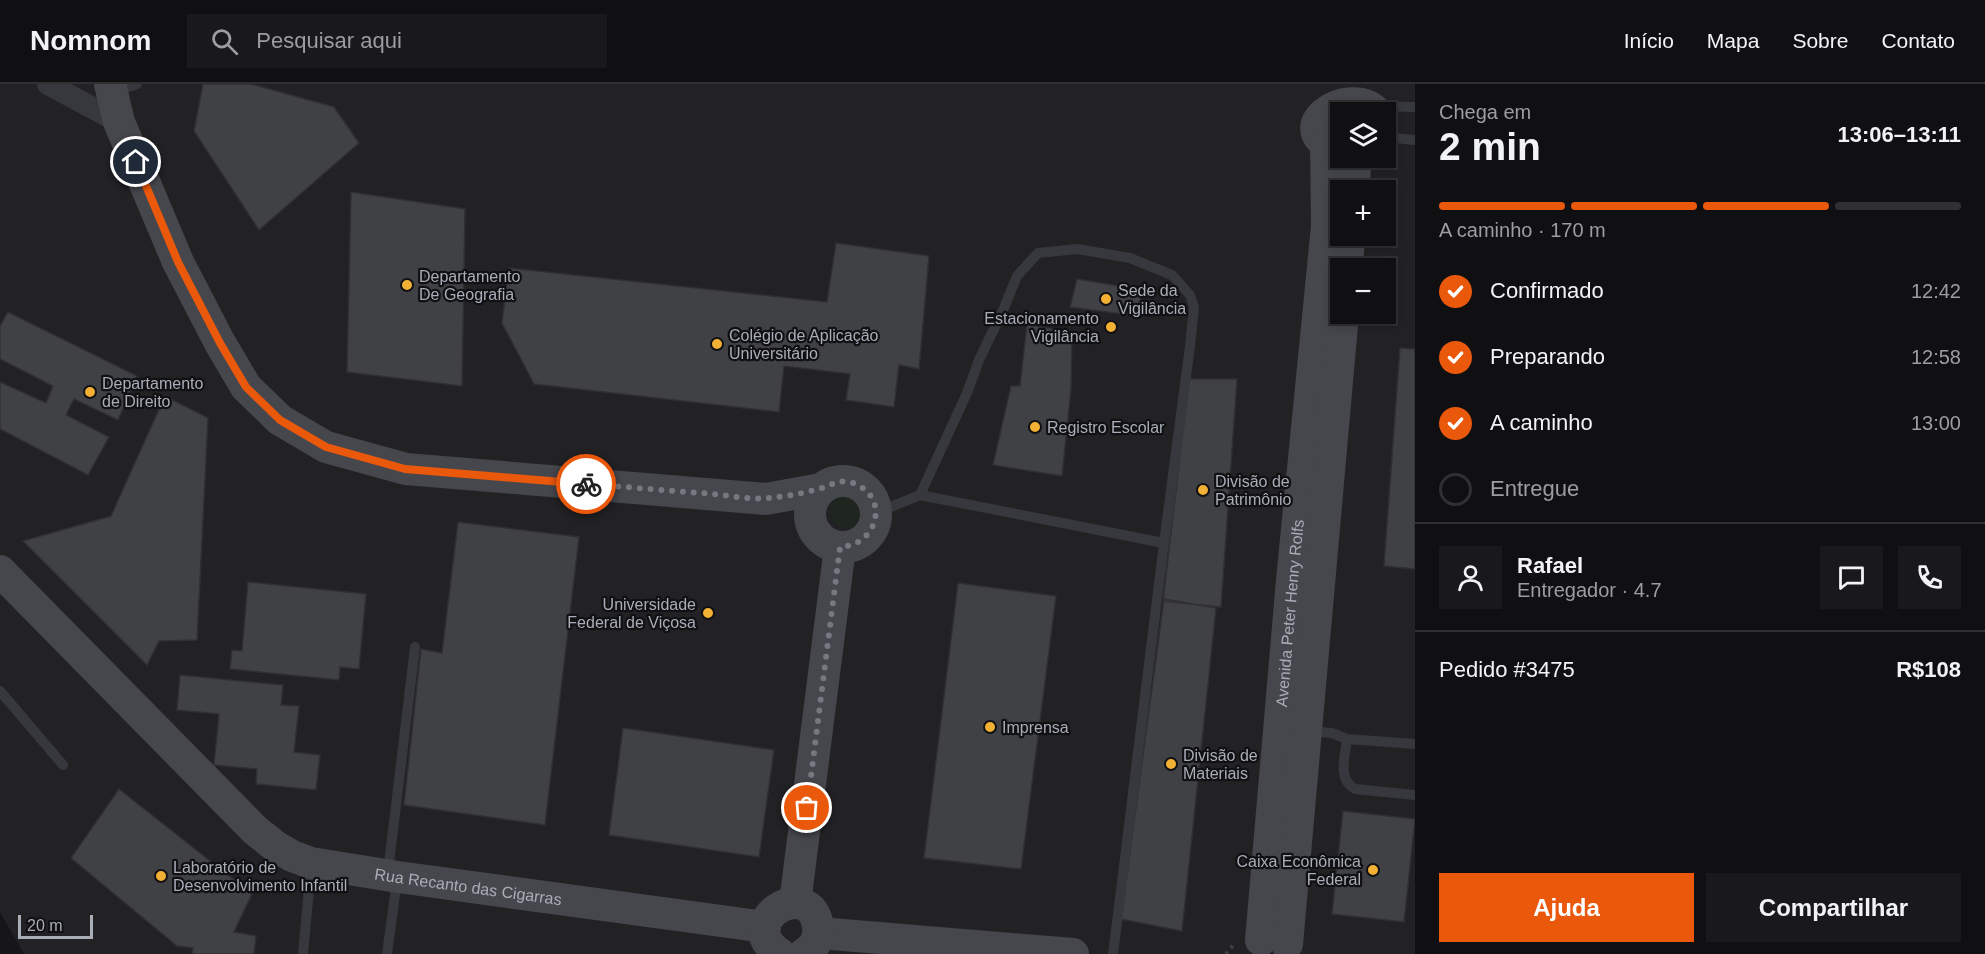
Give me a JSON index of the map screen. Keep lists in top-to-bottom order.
{
  "streets": {
    "street": ["Avenida Peter Henry Rolfs", "Rua Recanto das Cigarras"]
  },
  "places": [
    "Departamento De Geografia",
    "Sede da Vigilância",
    "Estacionamento Vigilância",
    "Colégio de Aplicação Universitário",
    "Departamento de Direito",
    "Registro Escolar",
    "Divisão de Patrimônio",
    "Universidade Federal de Viçosa",
    "Imprensa",
    "Divisão de Materiais",
    "Caixa Econômica Federal",
    "Laboratório de Desenvolvimento Infantil"
  ],
  "scale_bar": "20 m",
  "page": {
    "header": "Nomnom",
    "search": "Pesquisar aqui",
    "nav": [
      "Início",
      "Mapa",
      "Sobre",
      "Contato"
    ],
    "heading": ["2 min", "Chega em", "13:06–13:11"],
    "panel": [
      "Rafael",
      "Entregador · 4.7",
      "Pedido #3475",
      "R$108"
    ],
    "map_buttons": ["+", "−"],
    "bar": "A caminho · 170 m",
    "list": [
      ["Confirmado", "12:42"],
      ["Preparando", "12:58"],
      ["A caminho", "13:00"],
      "Entregue"
    ],
    "buttons": ["Ajuda", "Compartilhar"],
    "scale": "20 m"
  }
}
